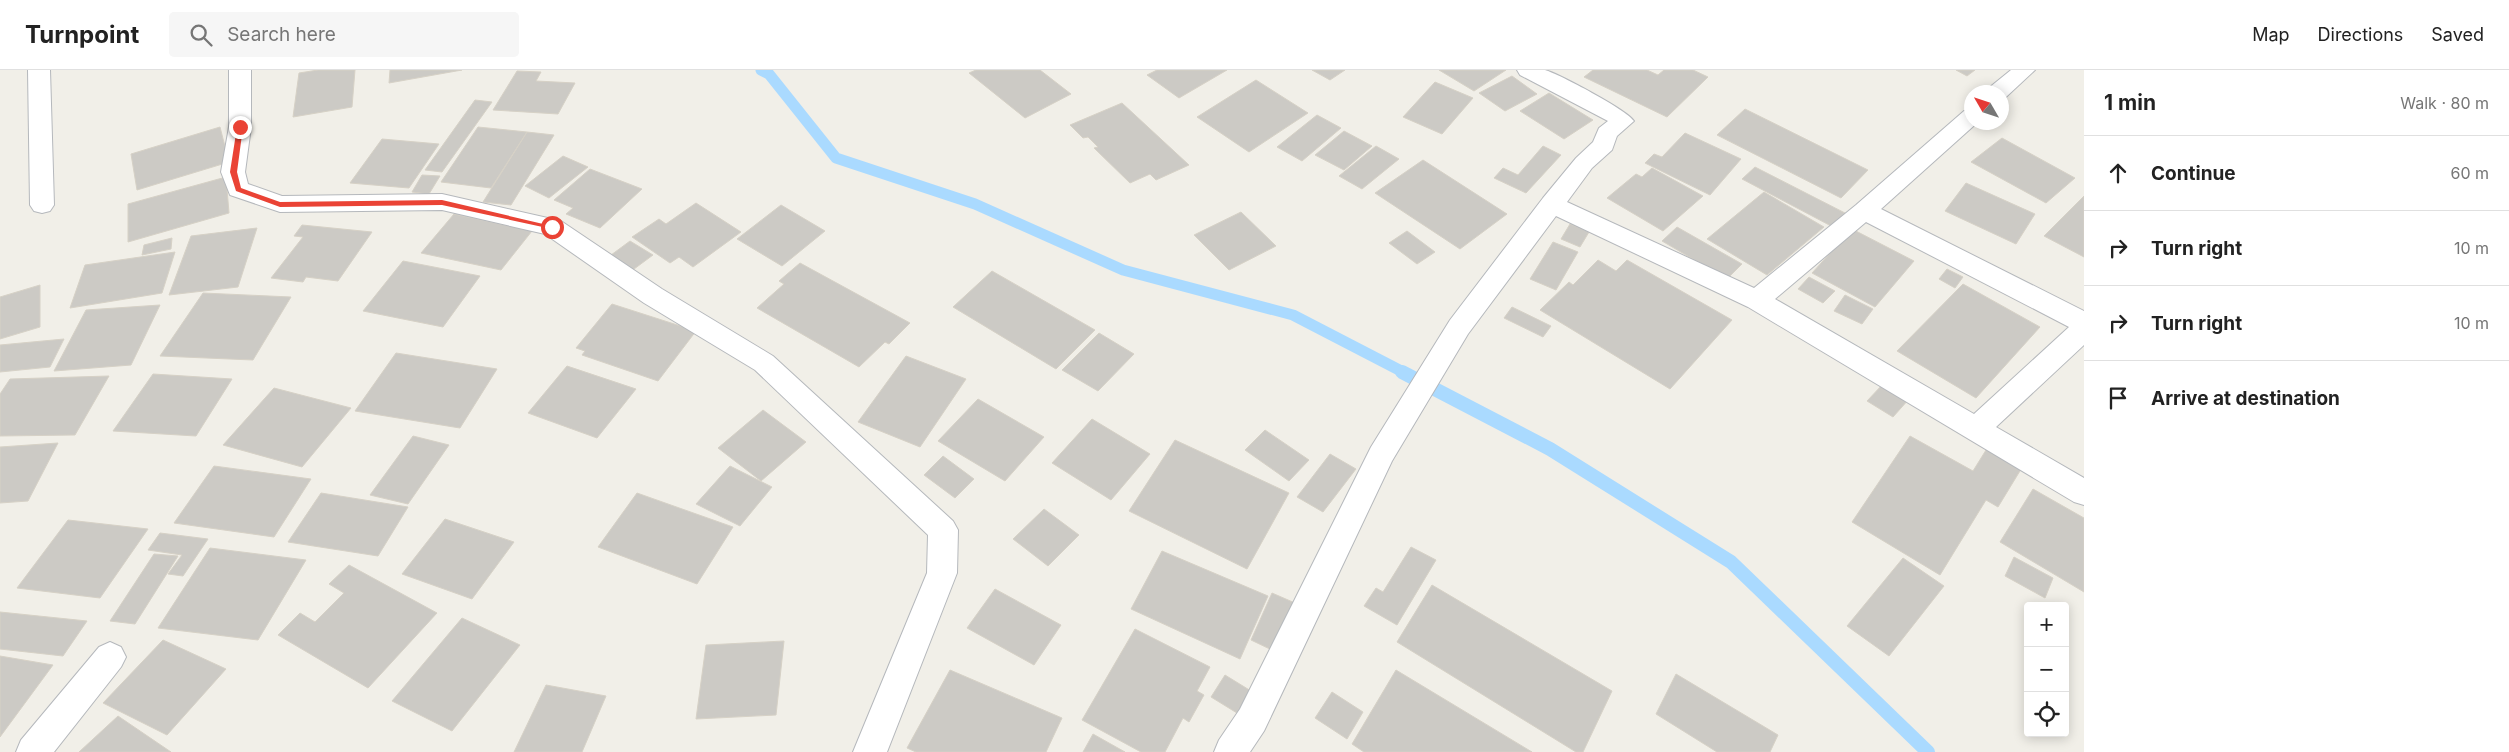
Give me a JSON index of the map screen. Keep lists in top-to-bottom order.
{
  "north": "top left",
  "page": {
    "header": "Turnpoint",
    "search": "Search here",
    "nav": ["Map", "Directions", "Saved"],
    "heading": ["1 min", "Walk · 80 m"],
    "list": [
      ["Continue", "60 m"],
      ["Turn right", "10 m"],
      ["Turn right", "10 m"],
      "Arrive at destination"
    ],
    "map_buttons": ["+", "−"]
  }
}
